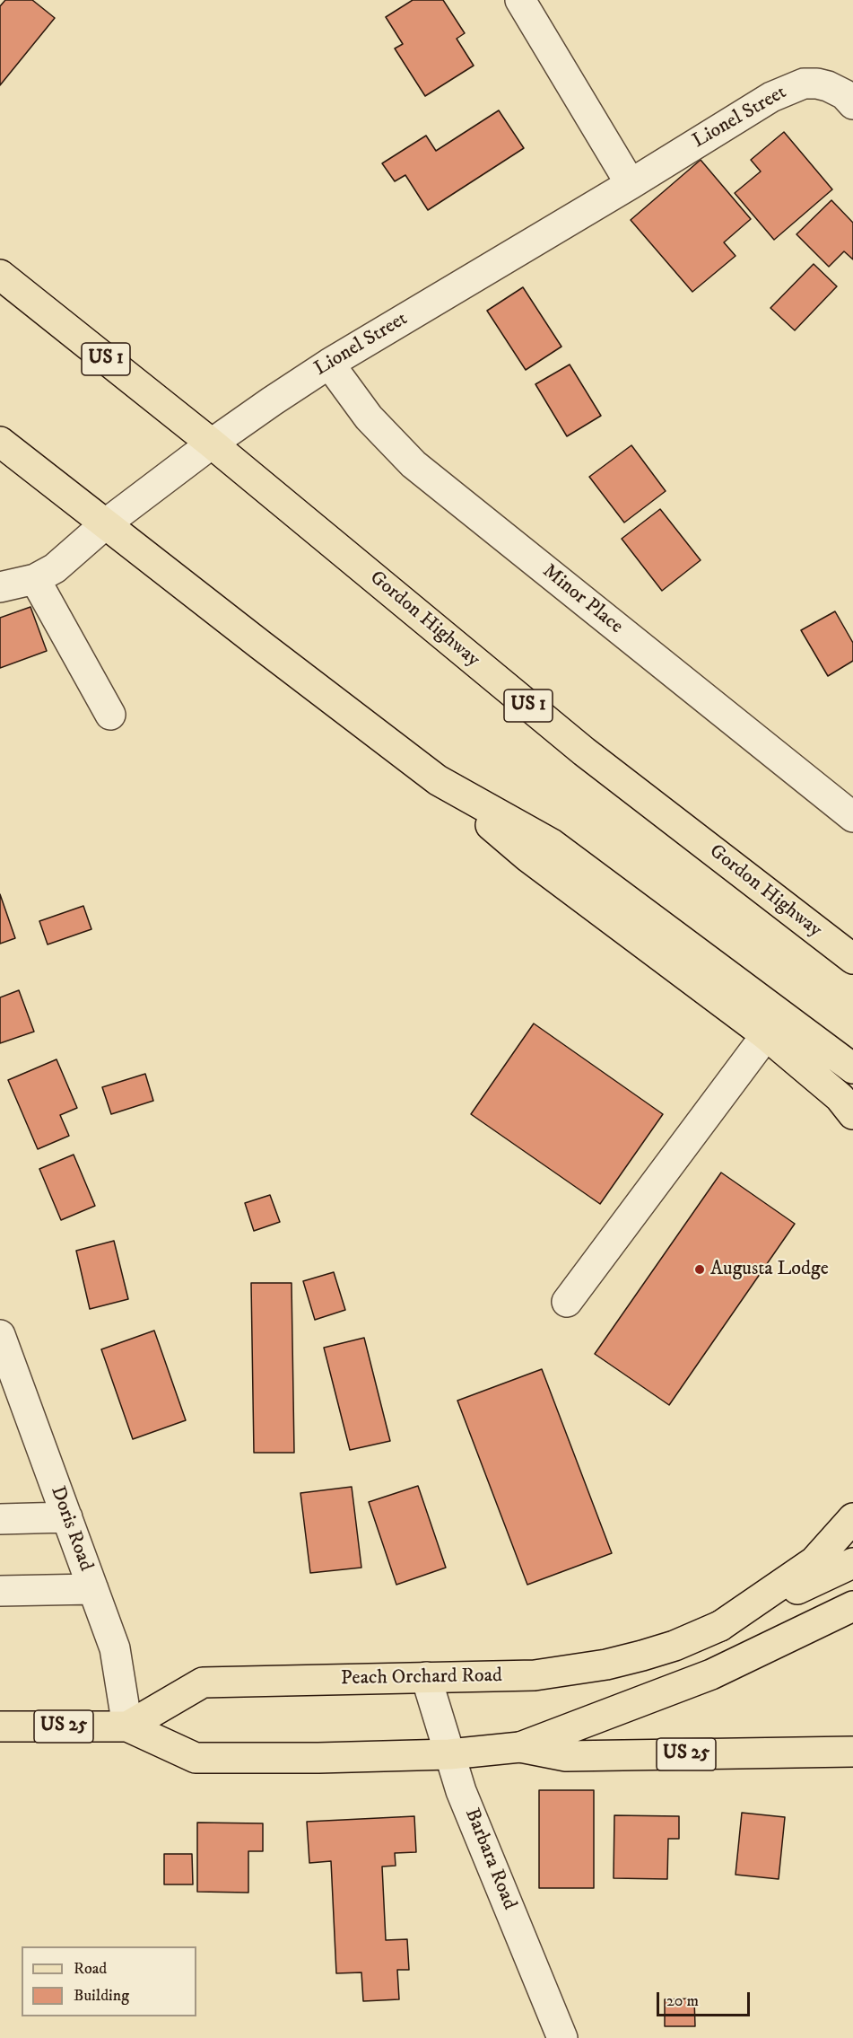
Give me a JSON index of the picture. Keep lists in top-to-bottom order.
{
  "streets": {
    "main road": [
      "US 1",
      "Gordon Highway",
      "Peach Orchard Road",
      "US 25"
    ],
    "street": [
      "Lionel Street",
      "Minor Place",
      "Doris Road",
      "Barbara Road"
    ]
  },
  "crossings": [
    ["Lionel Street", "Minor Place"],
    ["Lionel Street", "Gordon Highway"],
    ["Doris Road", "Peach Orchard Road"],
    ["Doris Road", "US 25"],
    ["Peach Orchard Road", "US 25"],
    ["Peach Orchard Road", "Barbara Road"],
    ["US 25", "Barbara Road"]
  ],
  "places": ["Augusta Lodge"],
  "legend": ["Road", "Building"],
  "scale_bar": "20 m"
}
